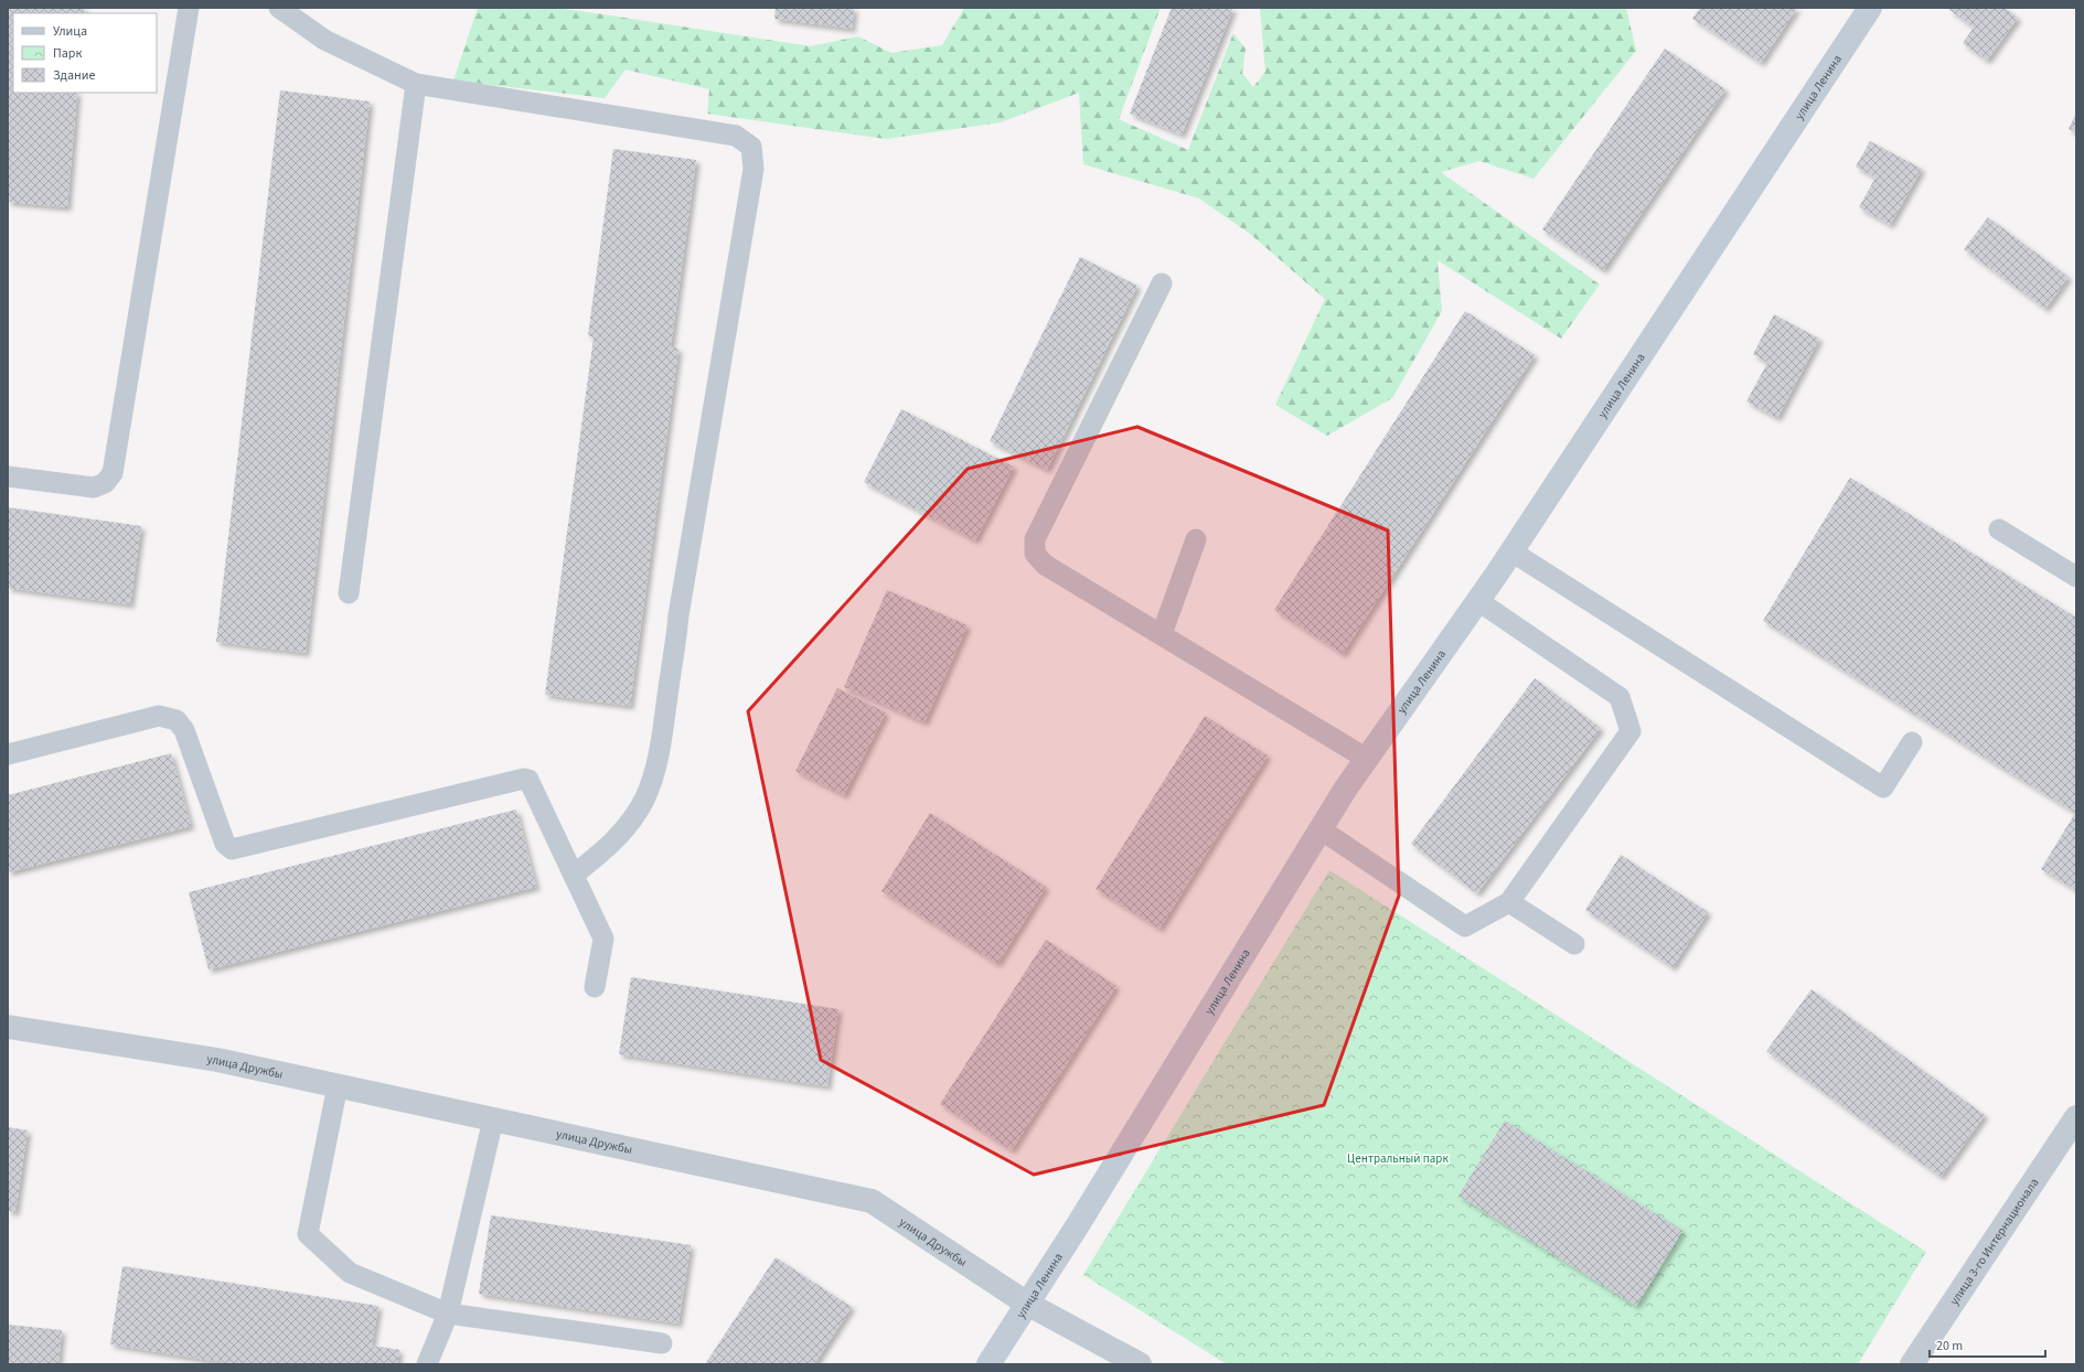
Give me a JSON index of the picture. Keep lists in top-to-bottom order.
{
  "streets": {
    "main road": ["улица Ленина"],
    "street": ["улица Дружбы", "улица 3-го Интернационала"]
  },
  "crossings": [
    ["улица Ленина", "улица Дружбы"]
  ],
  "parks": ["Центральный парк"],
  "legend": ["Улица", "Парк", "Здание"],
  "scale_bar": "20 m"
}
